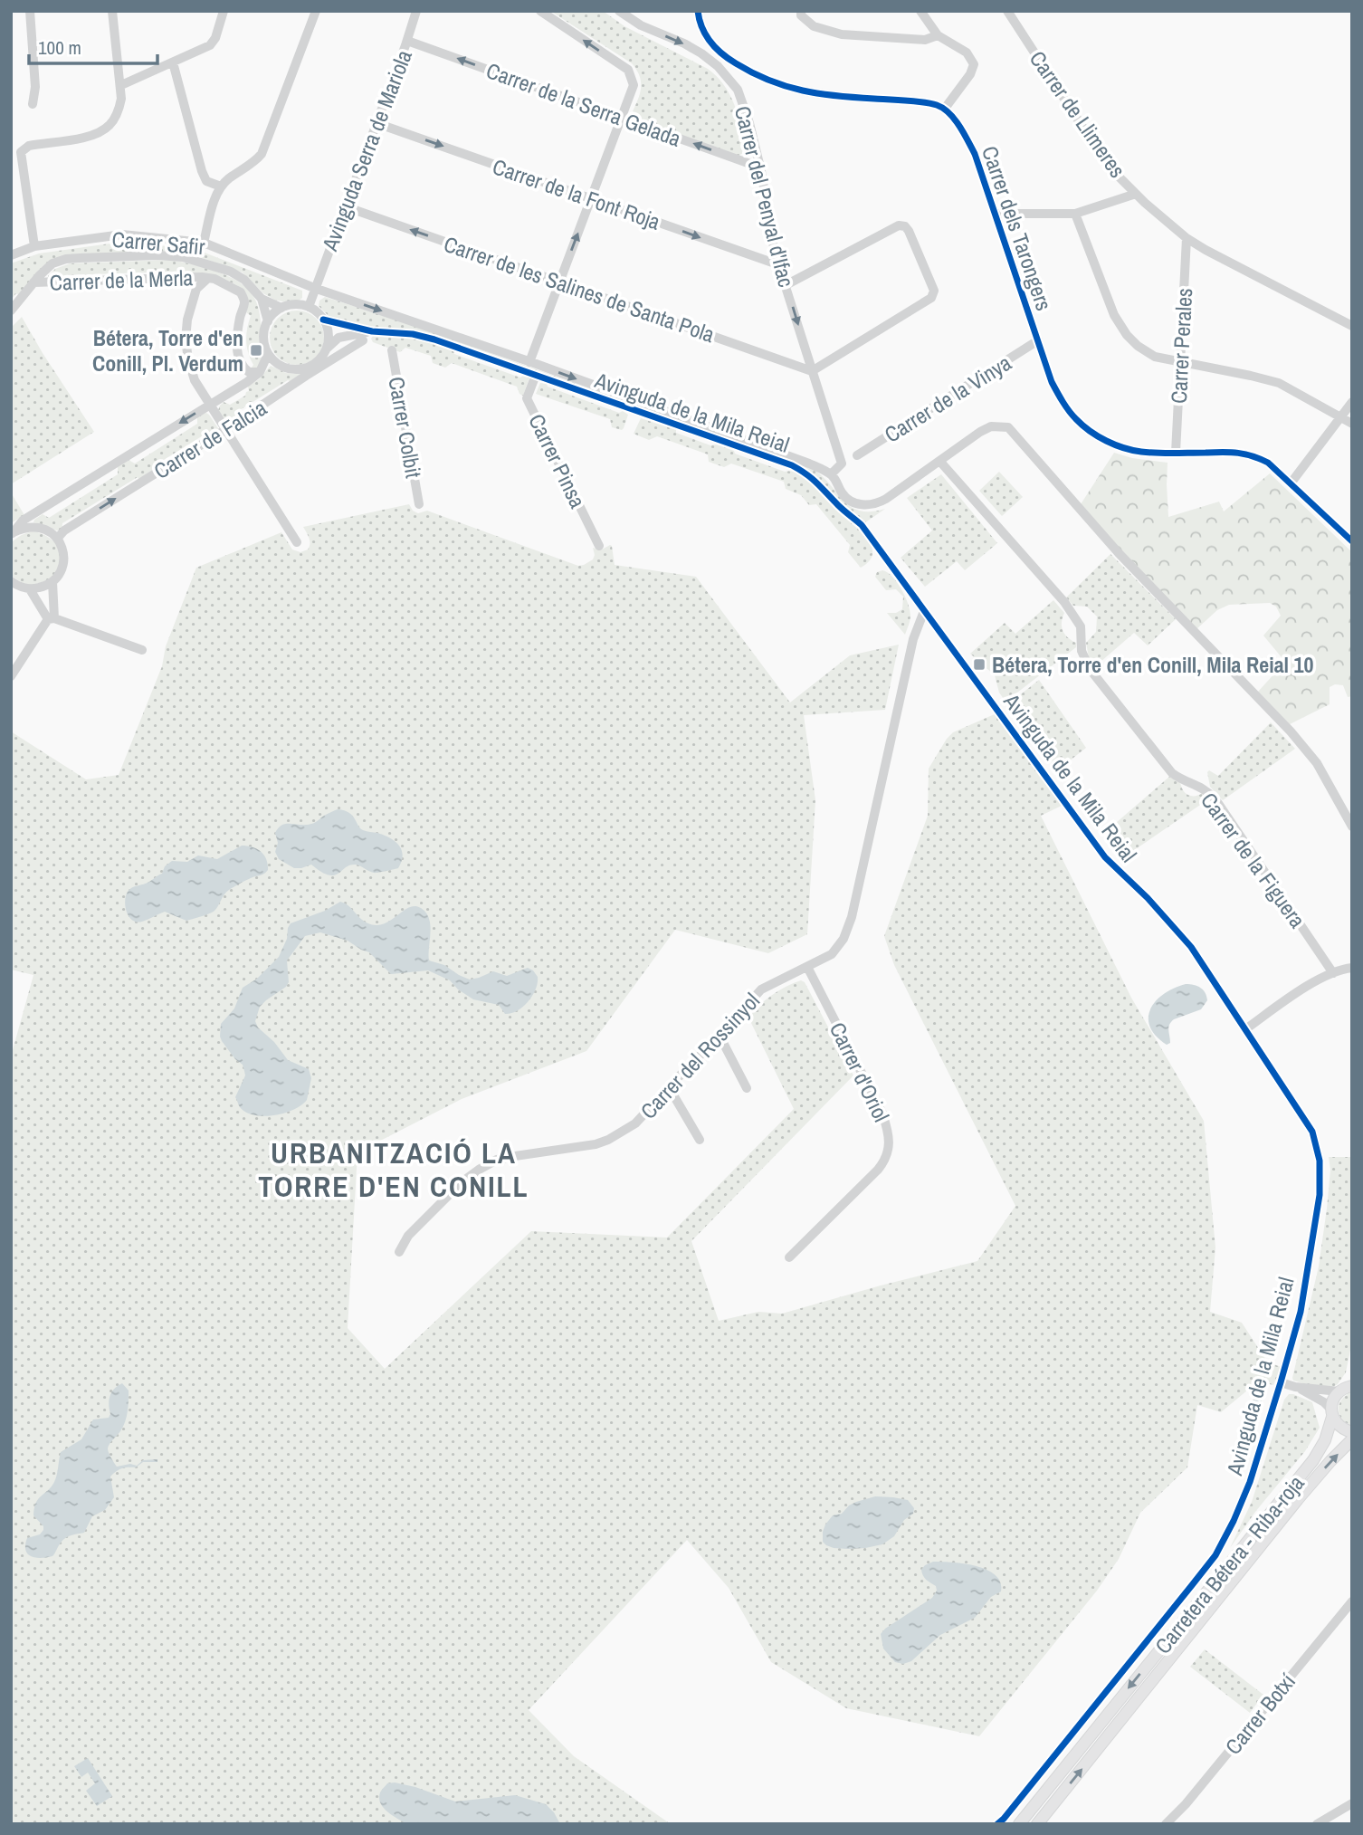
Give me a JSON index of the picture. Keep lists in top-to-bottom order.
{
  "streets": {
    "main road": ["Carretera Bétera - Riba-roja"],
    "street": [
      "Carrer de la Serra Gelada",
      "Carrer de Llimeres",
      "Avinguda Serra de Mariola",
      "Carrer de la Font Roja",
      "Carrer del Penyal d'Ifac",
      "Carrer dels Tarongers",
      "Carrer Safir",
      "Carrer de la Merla",
      "Carrer de les Salines de Santa Pola",
      "Carrer Perales",
      "Carrer de la Vinya",
      "Avinguda de la Mila Reial",
      "Carrer Colbit",
      "Carrer de Falcia",
      "Carrer Pinsa",
      "Carrer de la Figuera",
      "Carrer del Rossinyol",
      "Carrer d'Oriol",
      "Carrer Botxí"
    ]
  },
  "crossings": [
    ["Carrer de la Serra Gelada", "Avinguda Serra de Mariola"],
    ["Carrer de la Serra Gelada", "Carrer del Penyal d'Ifac"],
    ["Carrer de Llimeres", "Carrer Perales"],
    ["Avinguda Serra de Mariola", "Carrer de la Font Roja"],
    ["Avinguda Serra de Mariola", "Carrer Safir"],
    ["Avinguda Serra de Mariola", "Carrer de la Merla"],
    ["Avinguda Serra de Mariola", "Carrer de les Salines de Santa Pola"],
    ["Avinguda Serra de Mariola", "Avinguda de la Mila Reial"],
    ["Avinguda Serra de Mariola", "Carrer de Falcia"],
    ["Carrer de la Font Roja", "Carrer del Penyal d'Ifac"],
    ["Carrer del Penyal d'Ifac", "Carrer Safir"],
    ["Carrer del Penyal d'Ifac", "Carrer de les Salines de Santa Pola"],
    ["Carrer dels Tarongers", "Carrer Perales"],
    ["Carrer dels Tarongers", "Carrer de la Vinya"],
    ["Carrer de la Merla", "Avinguda de la Mila Reial"],
    ["Carrer de la Merla", "Carrer de Falcia"],
    ["Avinguda de la Mila Reial", "Carrer de Falcia"],
    ["Avinguda de la Mila Reial", "Carrer Pinsa"],
    ["Avinguda de la Mila Reial", "Carrer del Rossinyol"],
    ["Carrer del Rossinyol", "Carrer d'Oriol"]
  ],
  "one_way": [
    "Carrer de la Serra Gelada",
    "Carrer de la Font Roja",
    "Carrer del Penyal d'Ifac",
    "Carrer Safir",
    "Carrer de les Salines de Santa Pola"
  ],
  "districts": ["URBANITZACIÓ LA TORRE D'EN CONILL"],
  "places": {
    "transit": ["Bétera, Torre d'en Conill, Pl. Verdum", "Bétera, Torre d'en Conill, Mila Reial 10"]
  },
  "scale_bar": "100 m"
}
